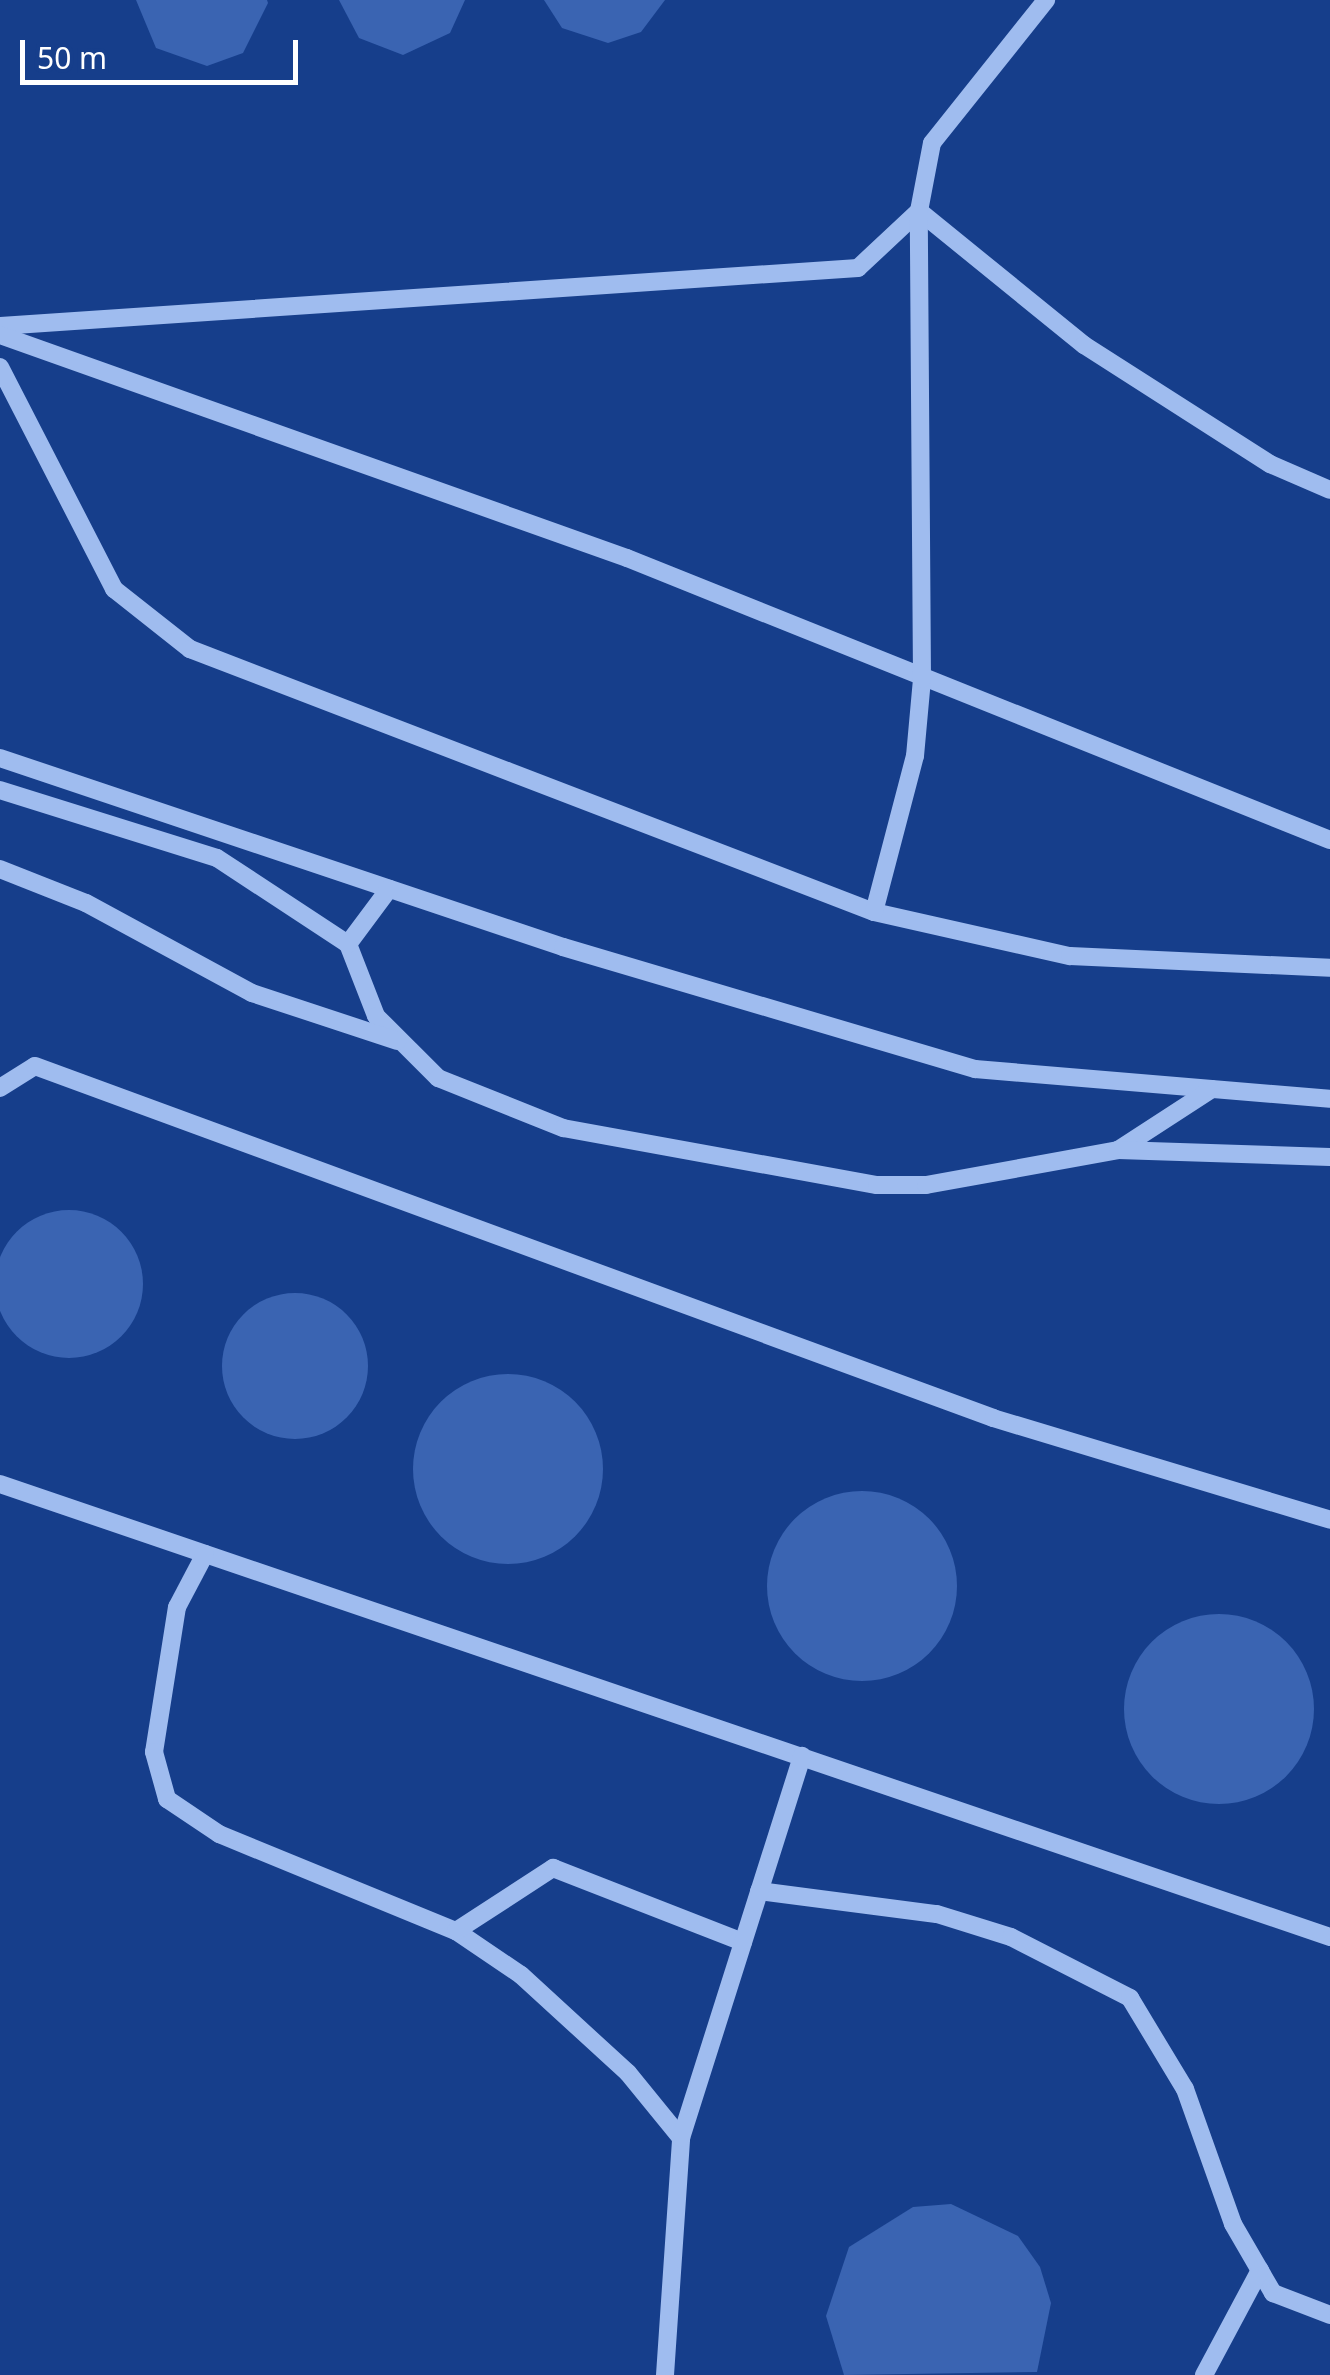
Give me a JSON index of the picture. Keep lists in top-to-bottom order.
{
  "scale_bar": "50 m"
}
